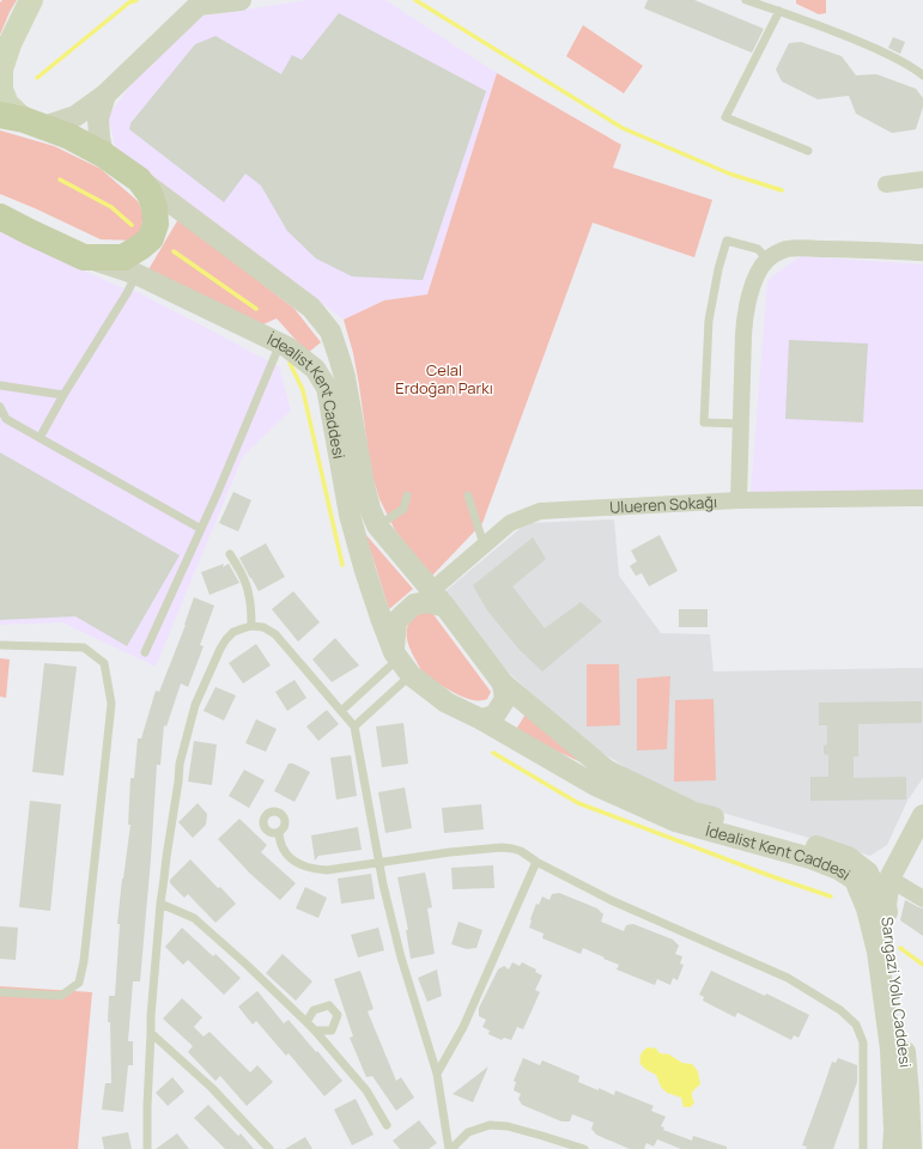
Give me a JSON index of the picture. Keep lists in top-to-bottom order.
{
  "streets": {
    "main road": ["İdealist Kent Caddesi"],
    "street": ["Ulueren Sokağı", "Sarıgazi Yolu Caddesi"]
  },
  "crossings": [
    ["İdealist Kent Caddesi", "Ulueren Sokağı"],
    ["İdealist Kent Caddesi", "Sarıgazi Yolu Caddesi"]
  ],
  "parks": ["Celal Erdoğan Parkı"]
}
